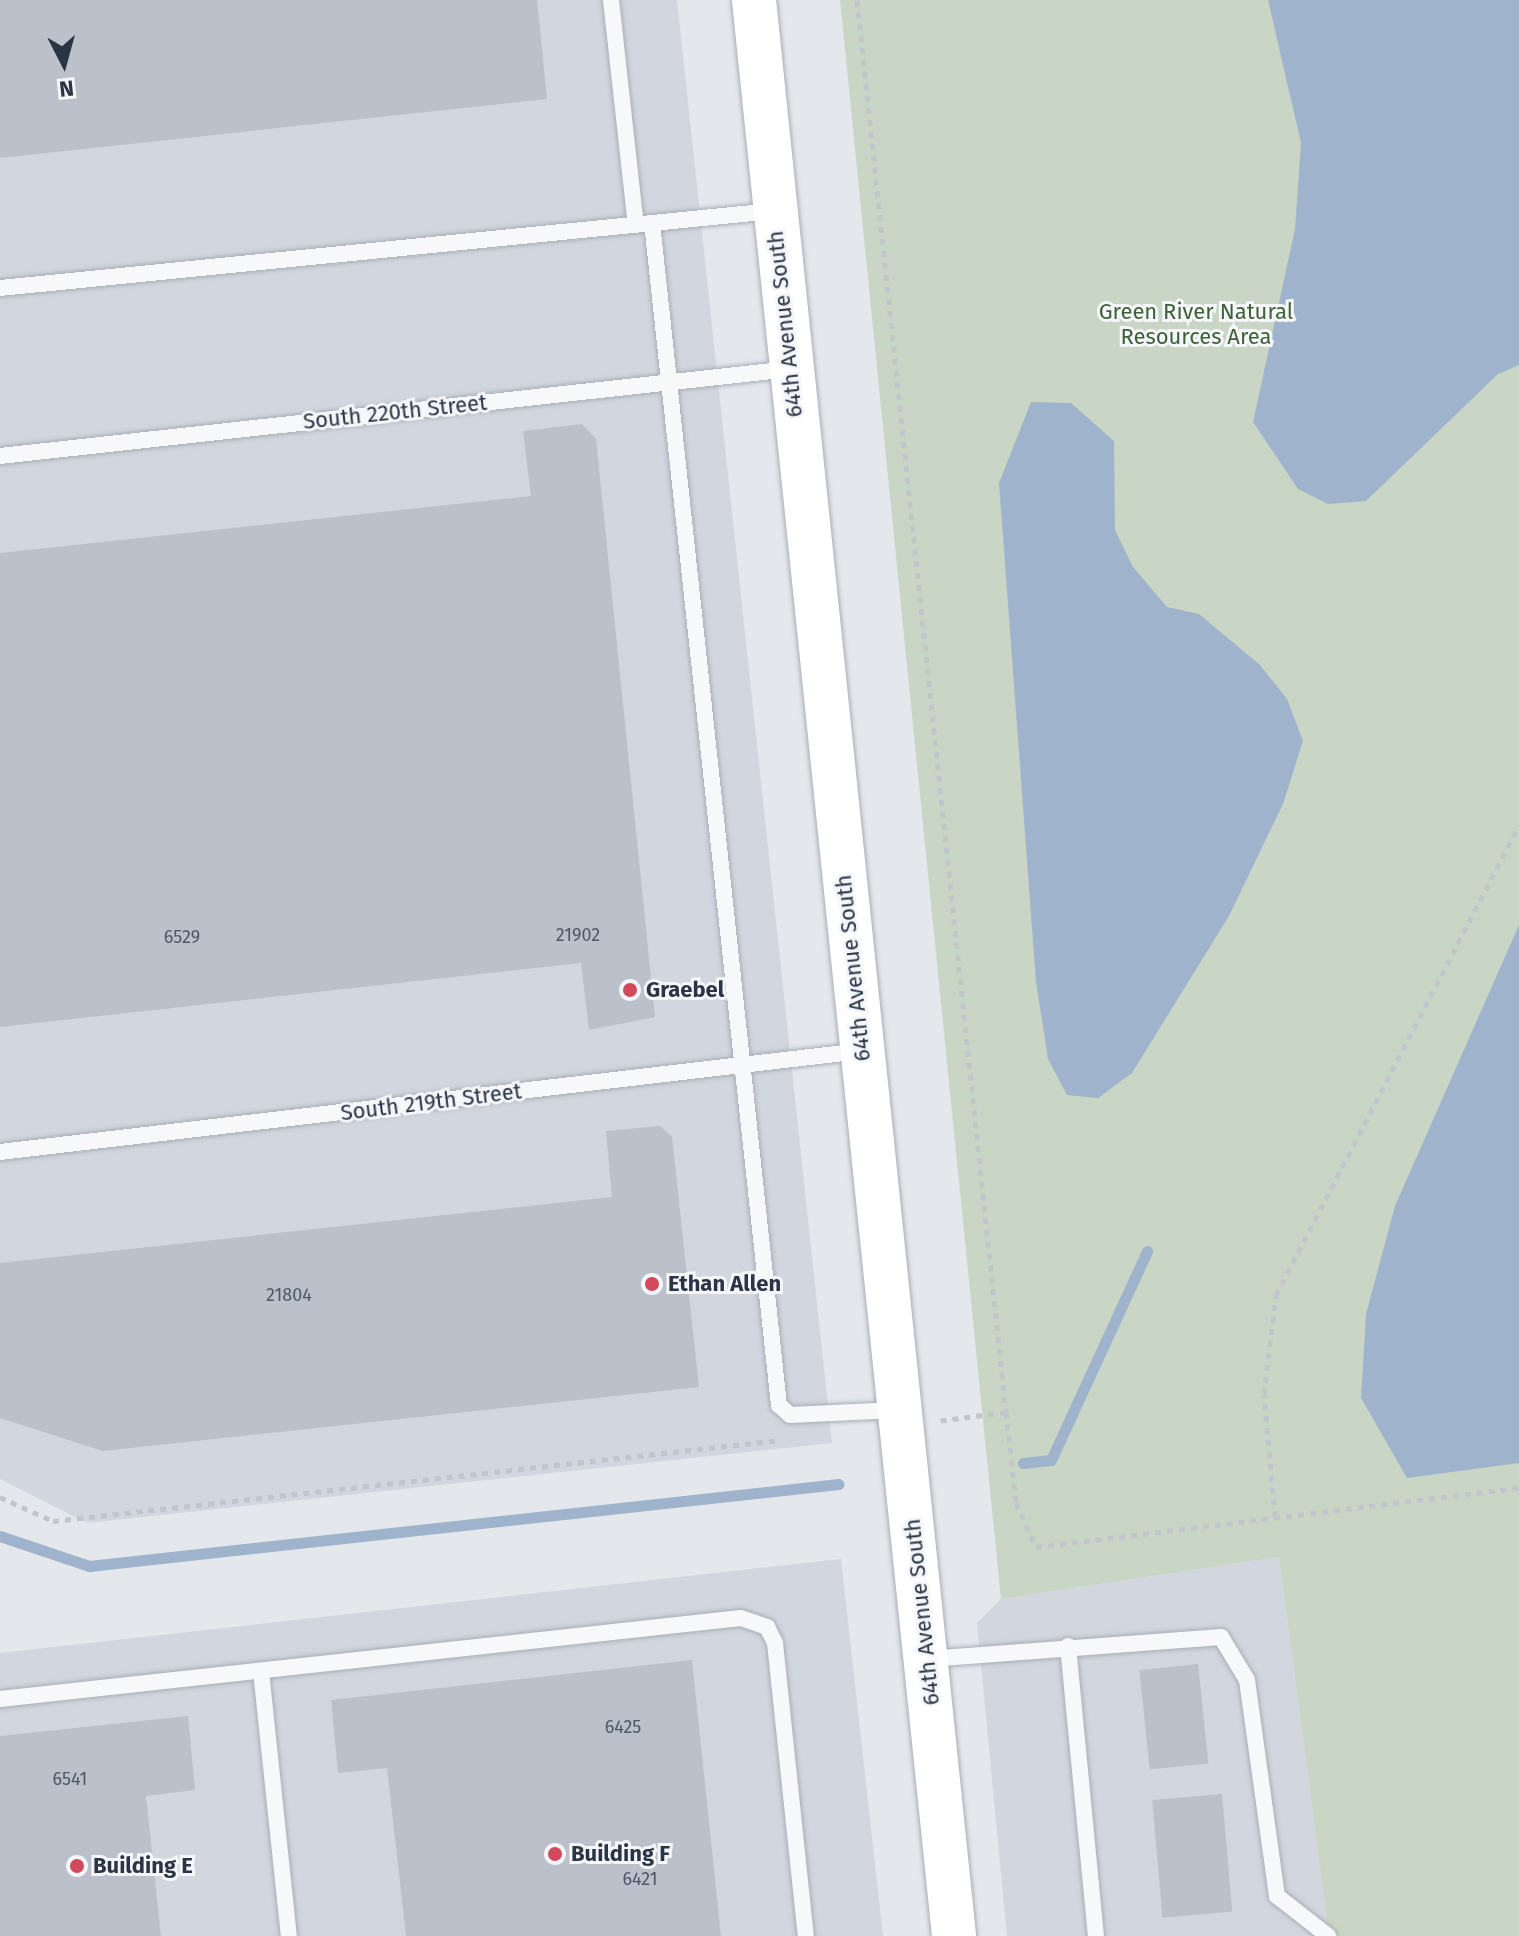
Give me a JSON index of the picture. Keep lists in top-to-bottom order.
{
  "streets": {
    "street": ["64th Avenue South"],
    "lane": ["South 220th Street", "South 219th Street"]
  },
  "crossings": [
    ["64th Avenue South", "South 220th Street"],
    ["64th Avenue South", "South 219th Street"]
  ],
  "parks": ["Green River Natural Resources Area"],
  "places": [
    "Graebel",
    "Ethan Allen",
    "Building F",
    "Building E"
  ],
  "house_numbers": [
    "21902",
    "6529",
    "21804",
    "6425",
    "6541",
    "6421"
  ],
  "north": "bottom"
}
